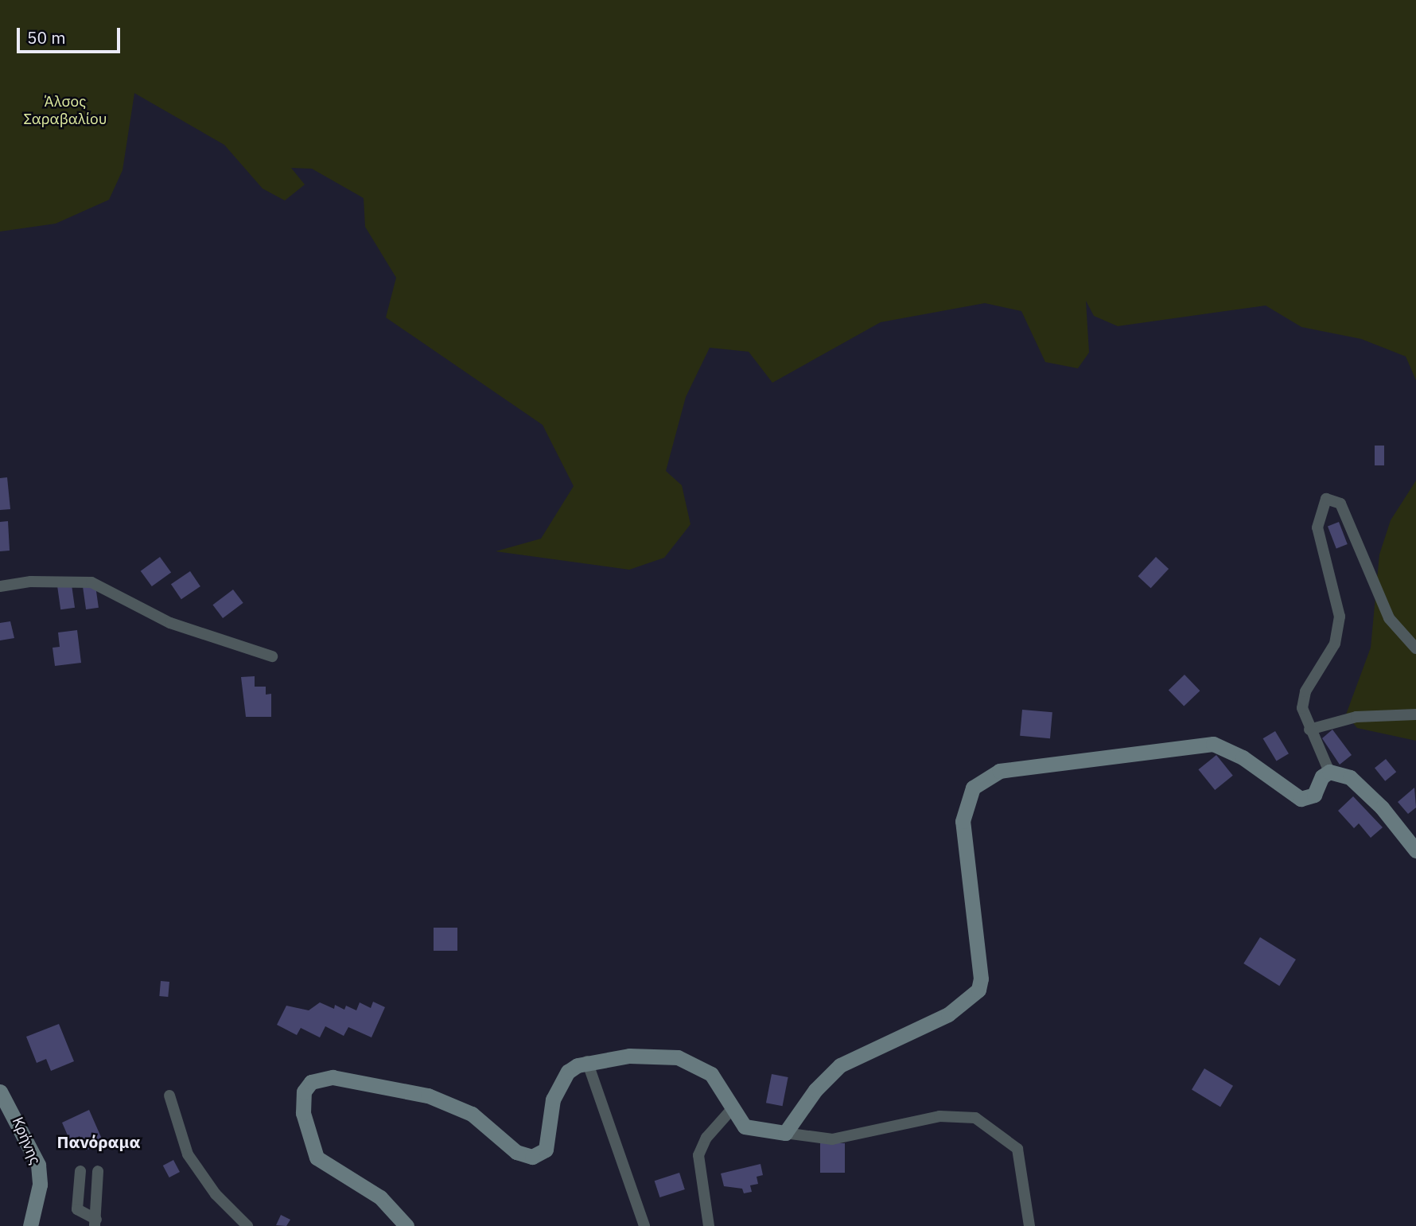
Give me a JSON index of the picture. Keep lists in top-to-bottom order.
{
  "streets": {
    "street": ["Κρήνης"]
  },
  "districts": ["Πανόραμα"],
  "parks": ["Άλσος Σαραβαλίου"],
  "scale_bar": "50 m"
}
